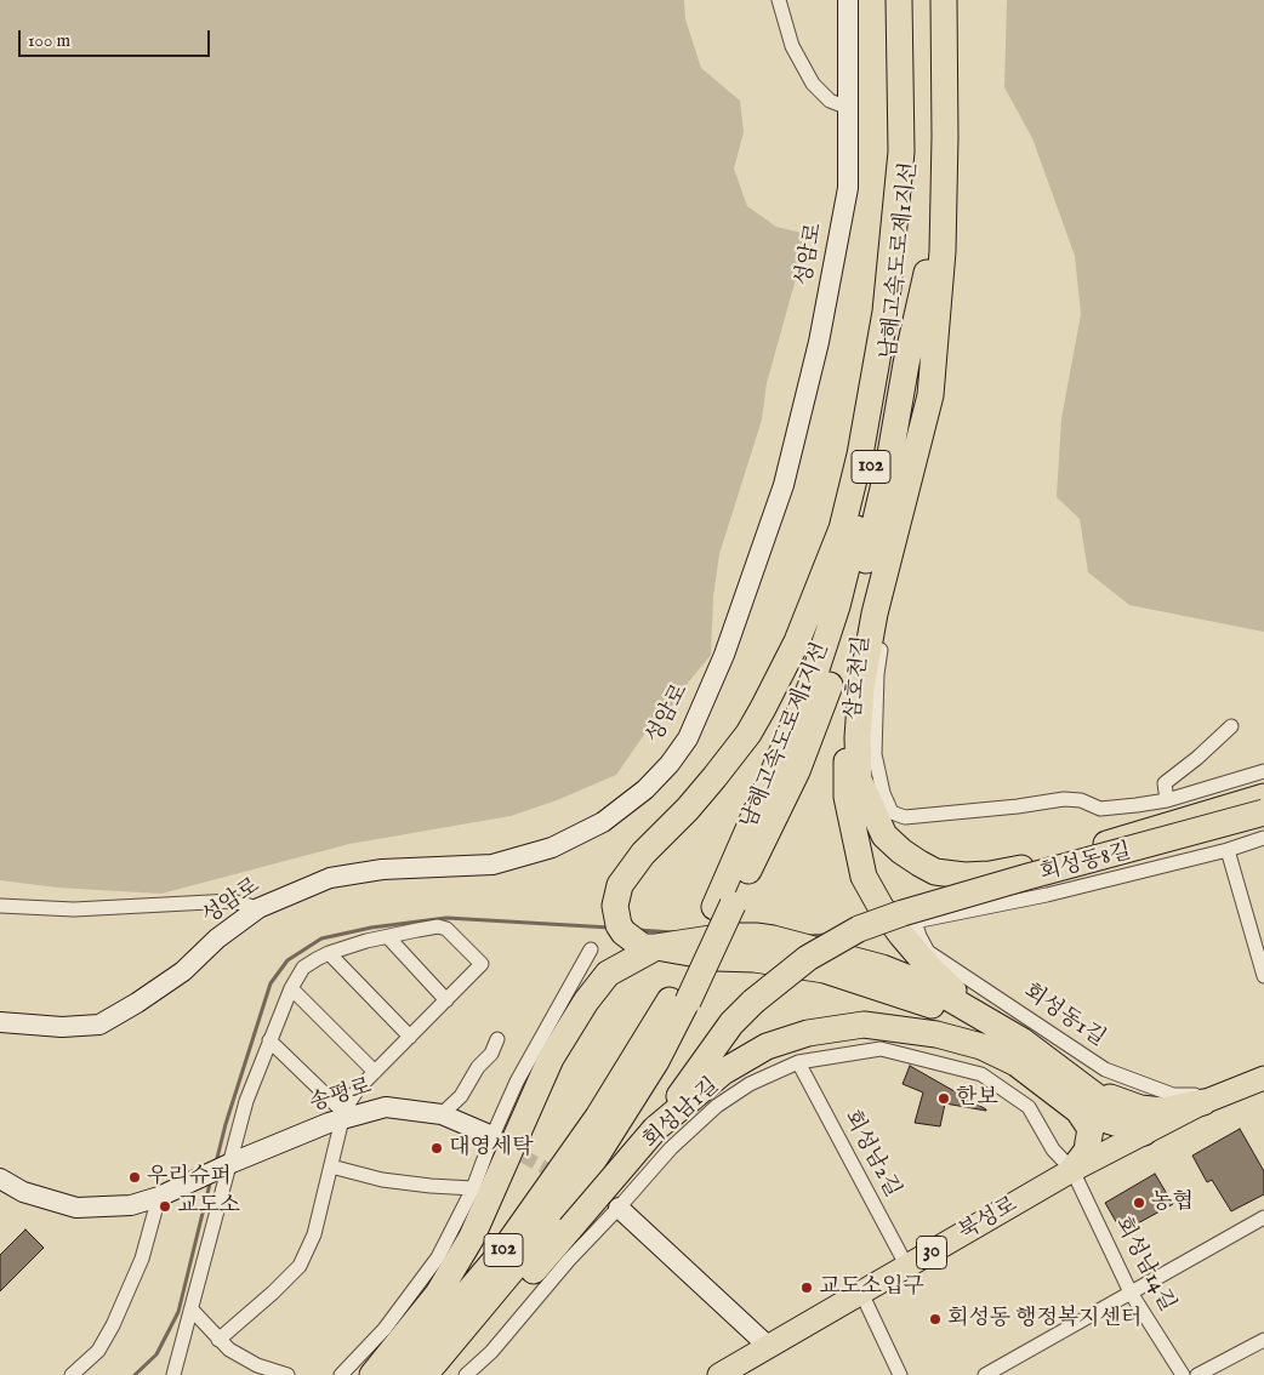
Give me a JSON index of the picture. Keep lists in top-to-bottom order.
{
  "streets": {
    "highway": ["남해고속도로제1지선", "102"],
    "main road": [
      "성암로",
      "송평로",
      "북성로",
      "30"
    ],
    "street": [
      "삼호천길",
      "회성동8길",
      "회성동1길",
      "회성남1길",
      "회성남2길",
      "회성남14길"
    ]
  },
  "crossings": [
    ["회성동8길", "회성동1길"],
    ["회성동1길", "북성로"],
    ["회성남1길", "회성남2길"],
    ["회성남1길", "북성로"],
    ["회성남1길", "회성남14길"],
    ["회성남2길", "북성로"],
    ["북성로", "회성남14길"]
  ],
  "places": [
    "한보",
    "대영세탁",
    "우리슈퍼",
    "농협",
    "교도소",
    "교도소입구",
    "회성동 행정복지센터"
  ],
  "scale_bar": "100 m"
}
